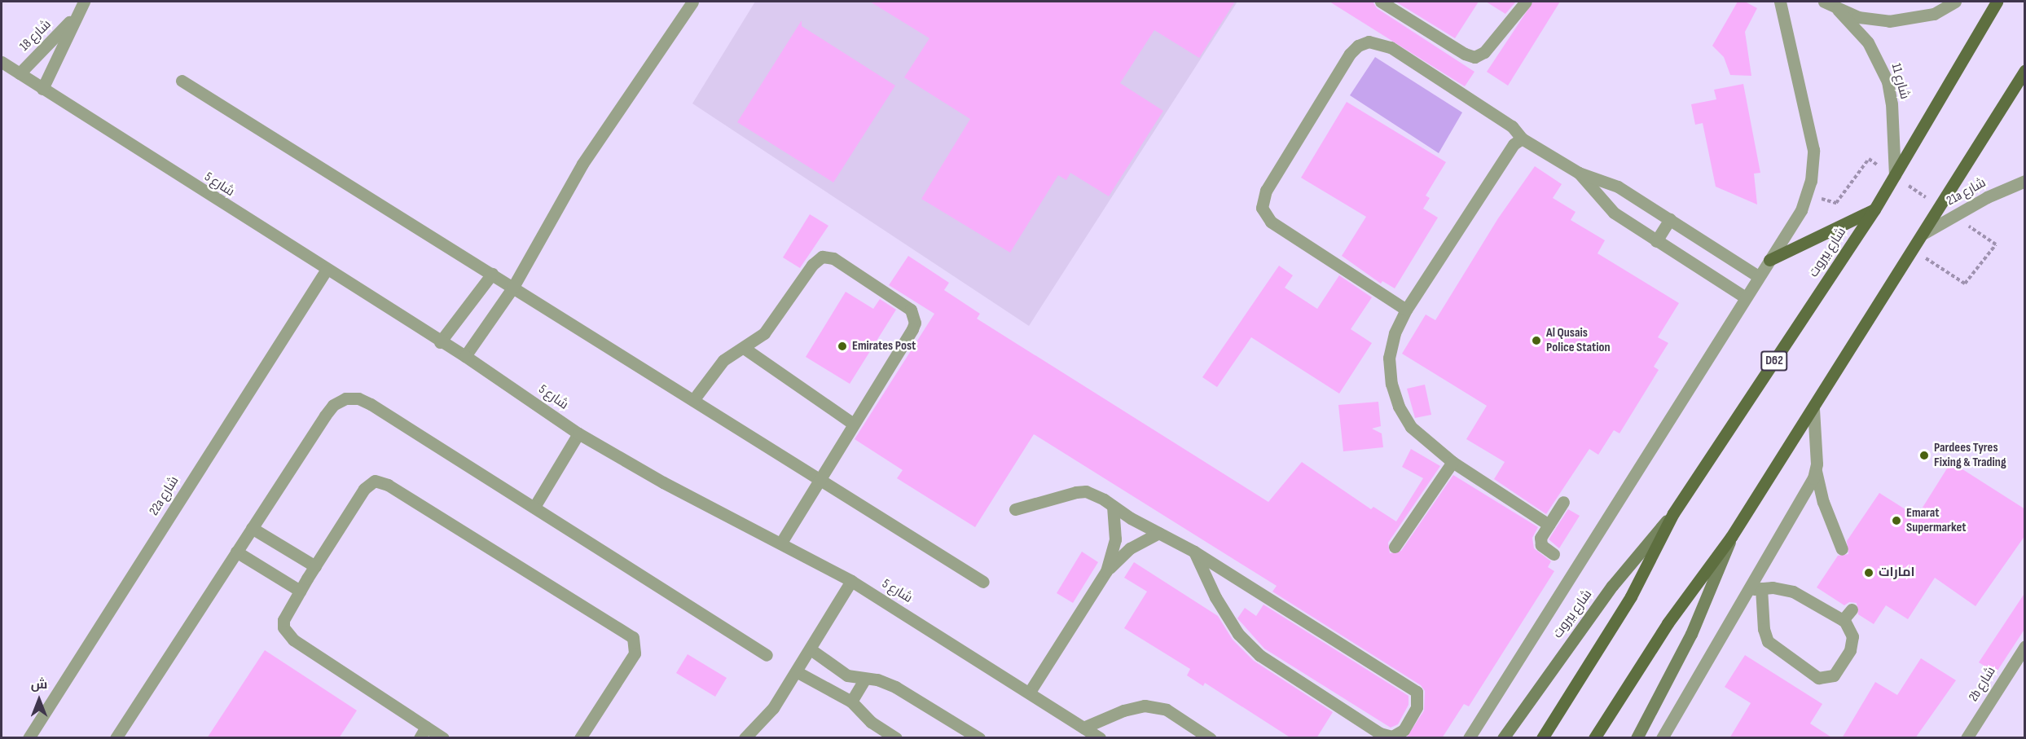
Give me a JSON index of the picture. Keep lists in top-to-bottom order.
{
  "streets": {
    "main road": ["شارع بيروت", "D62"],
    "street": [
      "شارع 18",
      "شارع 11",
      "شارع 5",
      "21a شارع",
      "22a شارع",
      "2b شارع"
    ]
  },
  "crossings": [
    ["شارع 18", "شارع 5"],
    ["شارع 11", "شارع بيروت"],
    ["شارع 5", "22a شارع"]
  ],
  "places": [
    "Al Qusais Police Station",
    "Emirates Post",
    "Pardees Tyres Fixing & Trading",
    "Emarat Supermarket",
    "امارات"
  ],
  "north": "top"
}
